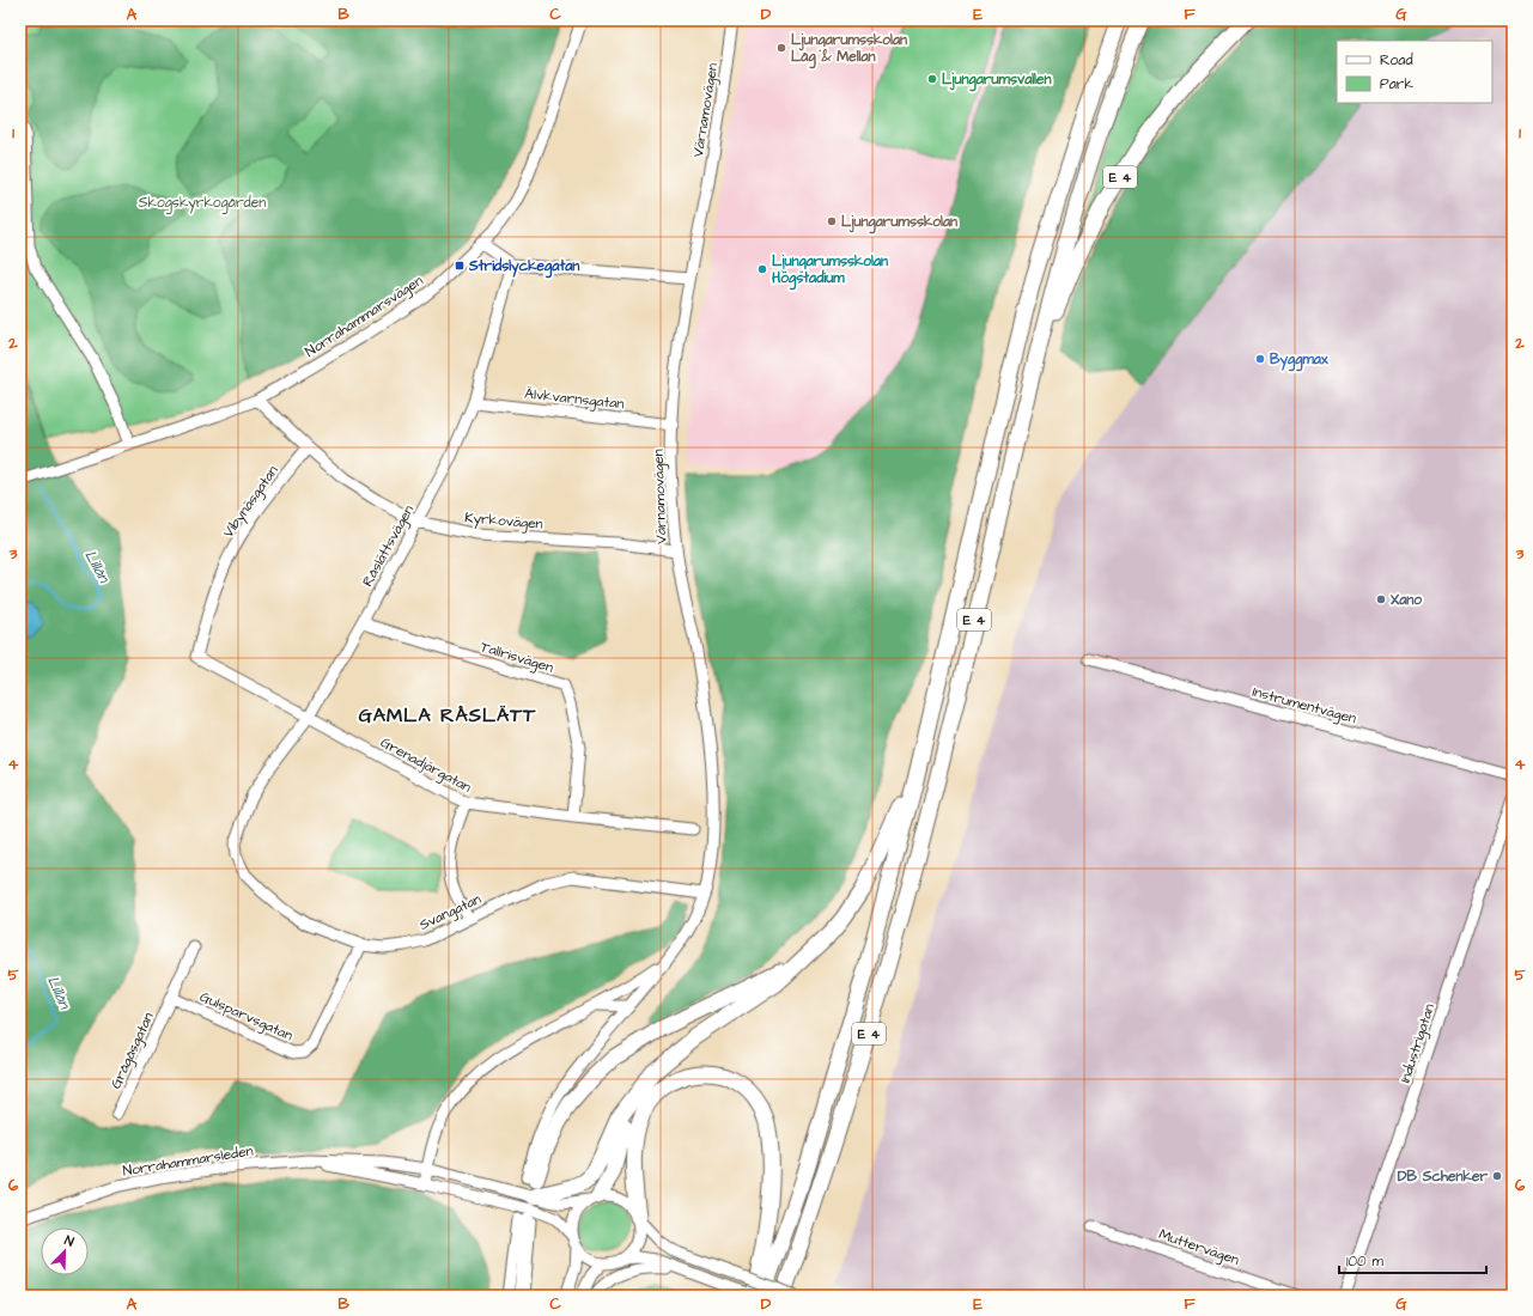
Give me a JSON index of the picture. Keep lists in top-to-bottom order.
{
  "streets": {
    "highway": ["E 4"],
    "street": [
      "Värnamovägen",
      "Norrahammarsvägen",
      "Älvkvarnsgatan",
      "Vibynäsgatan",
      "Kyrkovägen",
      "Råslättsvägen",
      "Tallrisvägen",
      "Instrumentvägen",
      "Grenadjärgatan",
      "Svangatan",
      "Gulsparvsgatan",
      "Industrigatan",
      "Grågåsgatan",
      "Norrahammarsleden",
      "Muttervägen"
    ]
  },
  "crossings": [
    ["Värnamovägen", "Älvkvarnsgatan"],
    ["Värnamovägen", "Kyrkovägen"],
    ["Värnamovägen", "Svangatan"],
    ["Värnamovägen", "Norrahammarsleden"],
    ["Norrahammarsvägen", "Kyrkovägen"],
    ["Älvkvarnsgatan", "Råslättsvägen"],
    ["Vibynäsgatan", "Kyrkovägen"],
    ["Vibynäsgatan", "Grenadjärgatan"],
    ["Kyrkovägen", "Råslättsvägen"],
    ["Råslättsvägen", "Tallrisvägen"],
    ["Råslättsvägen", "Grenadjärgatan"],
    ["Råslättsvägen", "Svangatan"],
    ["Tallrisvägen", "Grenadjärgatan"],
    ["Svangatan", "Gulsparvsgatan"],
    ["Gulsparvsgatan", "Grågåsgatan"]
  ],
  "districts": ["GAMLA RÅSLÄTT"],
  "water": ["Lillån"],
  "parks": ["Skogskyrkogården"],
  "places": {
    "other": [
      "Ljungarumsskolan Låg & Mellan",
      "Ljungarumsvallen",
      "Ljungarumsskolan",
      "Ljungarumsskolan Högstadium",
      "Byggmax",
      "Xano",
      "DB Schenker"
    ],
    "transit": ["Stridslyckegatan"]
  },
  "legend": ["Road", "Park"],
  "scale_bar": "100 m",
  "north": "top right",
  "grid": {
    "columns": [
      "A",
      "B",
      "C",
      "D",
      "E",
      "F",
      "G"
    ],
    "rows": [
      "1",
      "2",
      "3",
      "4",
      "5",
      "6"
    ]
  }
}
